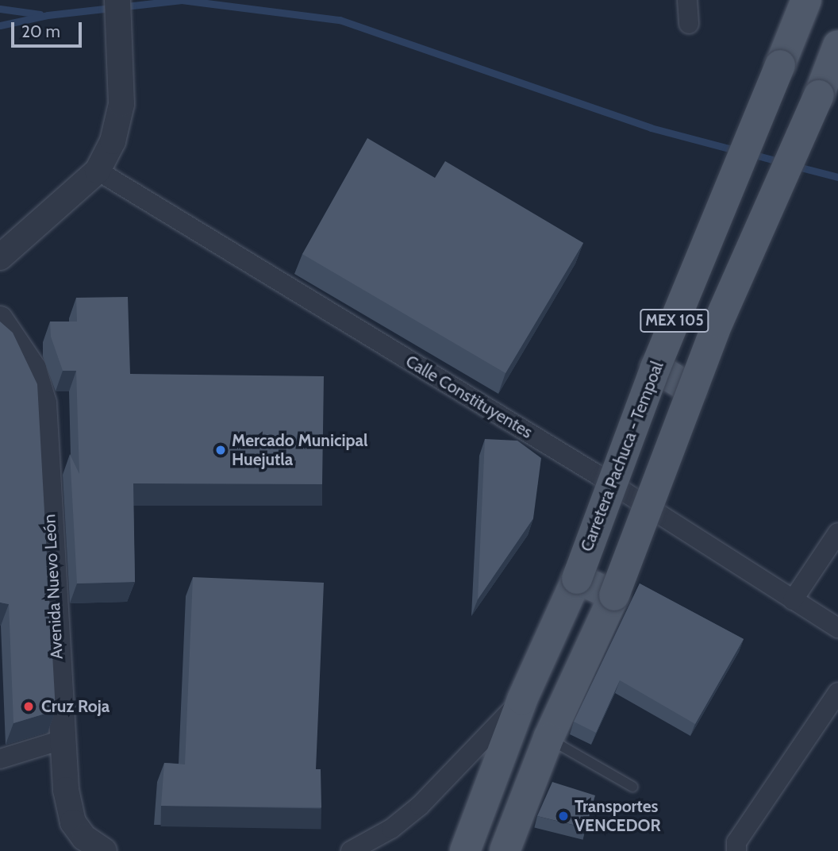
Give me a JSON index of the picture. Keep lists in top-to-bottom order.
{
  "streets": {
    "main road": ["MEX 105", "Carretera Pachuca - Tempoal"],
    "street": ["Calle Constituyentes", "Avenida Nuevo León"]
  },
  "places": ["Mercado Municipal Huejutla", "Cruz Roja", "Transportes VENCEDOR"],
  "scale_bar": "20 m"
}
